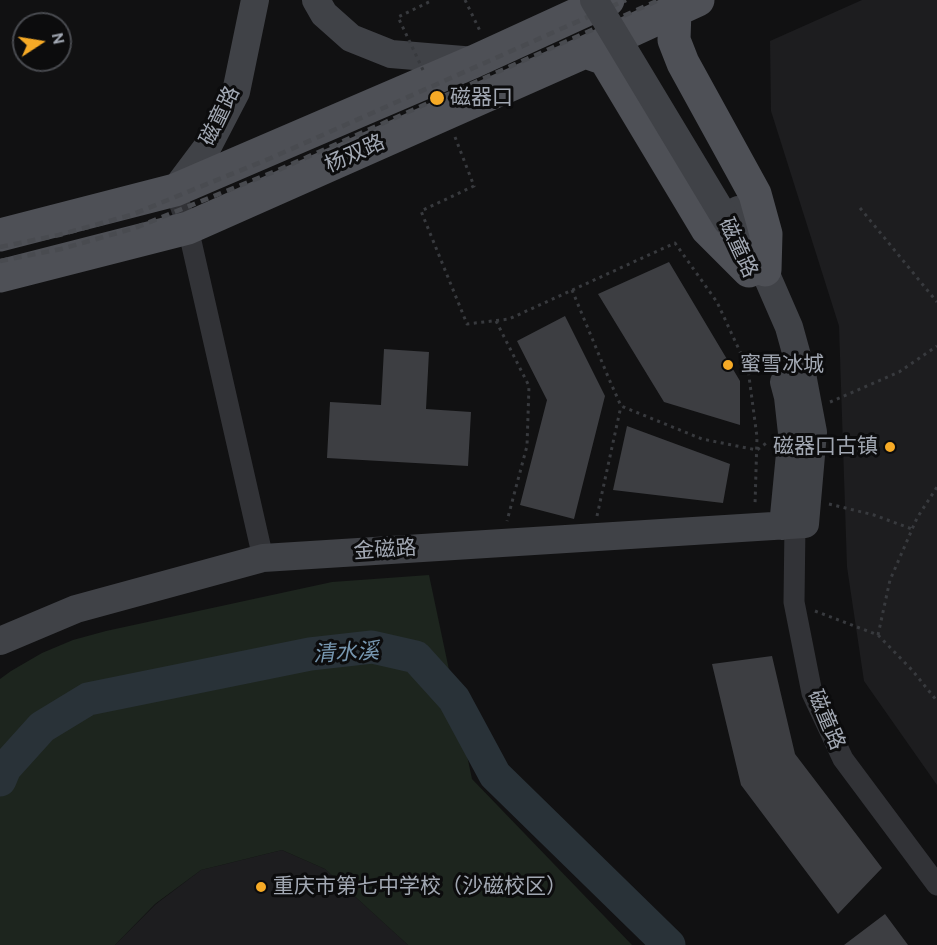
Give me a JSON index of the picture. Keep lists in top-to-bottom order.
{
  "streets": {
    "main road": ["磁童路", "杨双路", "金磁路"]
  },
  "crossings": [
    ["磁童路", "杨双路"],
    ["磁童路", "金磁路"]
  ],
  "water": ["清水溪"],
  "places": [
    "磁器口",
    "蜜雪冰城",
    "磁器口古镇",
    "重庆市第七中学校（沙磁校区）"
  ],
  "north": "right"
}
